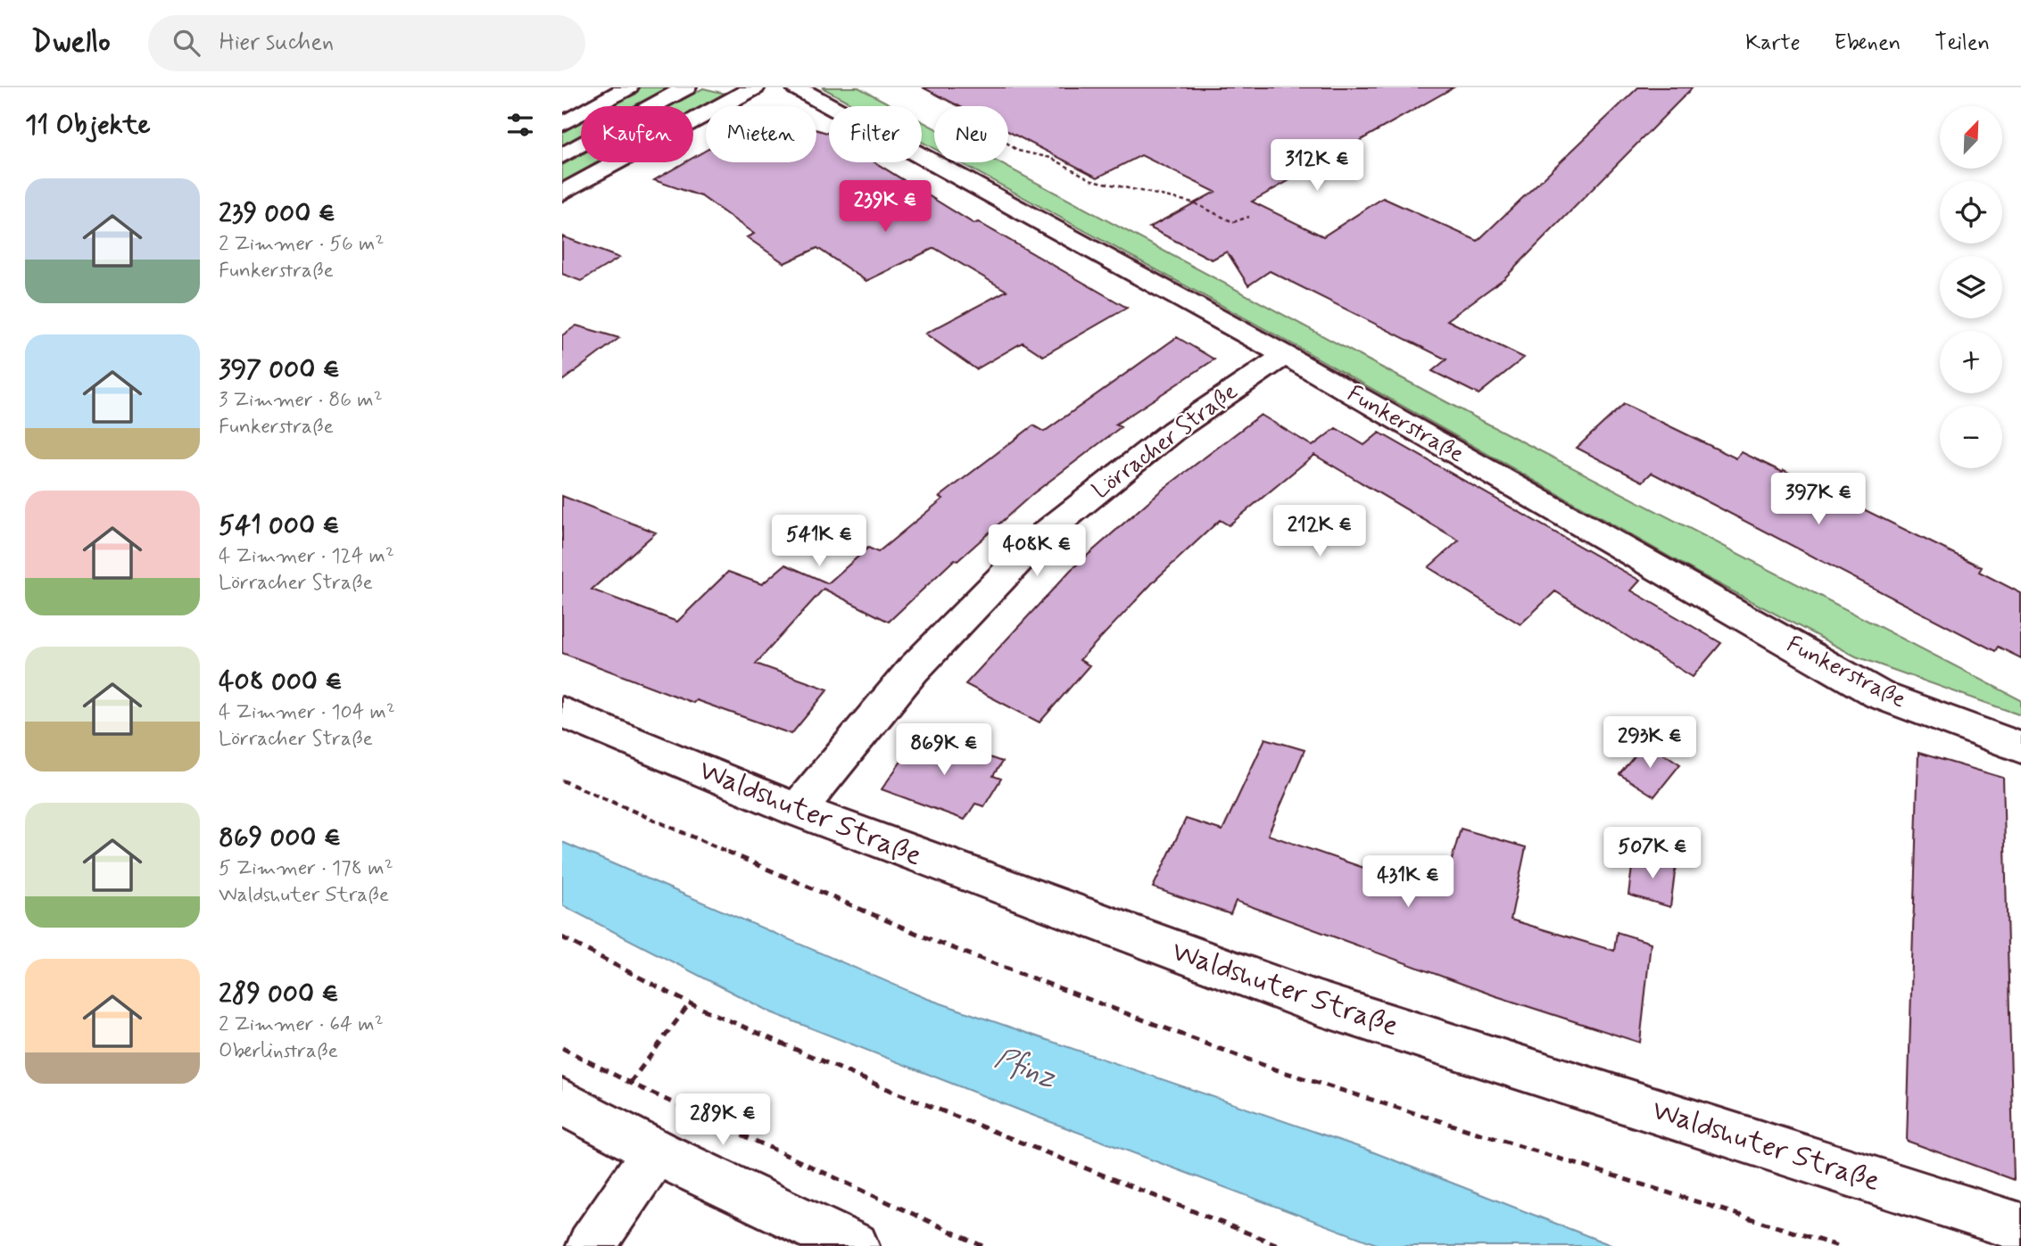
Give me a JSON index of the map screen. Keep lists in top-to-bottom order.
{
  "streets": {
    "street": ["Funkerstraße", "Lörracher Straße", "Waldshuter Straße"]
  },
  "crossings": [
    ["Funkerstraße", "Lörracher Straße"],
    ["Lörracher Straße", "Waldshuter Straße"]
  ],
  "water": ["Pfinz"],
  "north": "top right",
  "page": {
    "header": "Dwello",
    "search": "Hier suchen",
    "nav": ["Karte", "Ebenen", "Teilen"],
    "heading": "11 Objekte",
    "map_buttons": ["+", "−"],
    "chip": [
      "Kaufen",
      "Mieten",
      "Filter",
      "Neu"
    ],
    "price": [
      "312K €",
      "239K €",
      "397K €",
      "212K €",
      "541K €",
      "408K €",
      "293K €",
      "869K €",
      "507K €",
      "431K €",
      "289K €"
    ],
    "list": [
      {
        "name": "239 000 €",
        "note": "2 Zimmer · 56 m² · Funkerstraße"
      },
      {
        "name": "397 000 €",
        "note": "3 Zimmer · 86 m² · Funkerstraße"
      },
      {
        "name": "541 000 €",
        "note": "4 Zimmer · 124 m² · Lörracher Straße"
      },
      {
        "name": "408 000 €",
        "note": "4 Zimmer · 104 m² · Lörracher Straße"
      },
      {
        "name": "869 000 €",
        "note": "5 Zimmer · 178 m² · Waldshuter Straße"
      },
      {
        "name": "289 000 €",
        "note": "2 Zimmer · 64 m² · Oberlinstraße"
      }
    ]
  }
}
